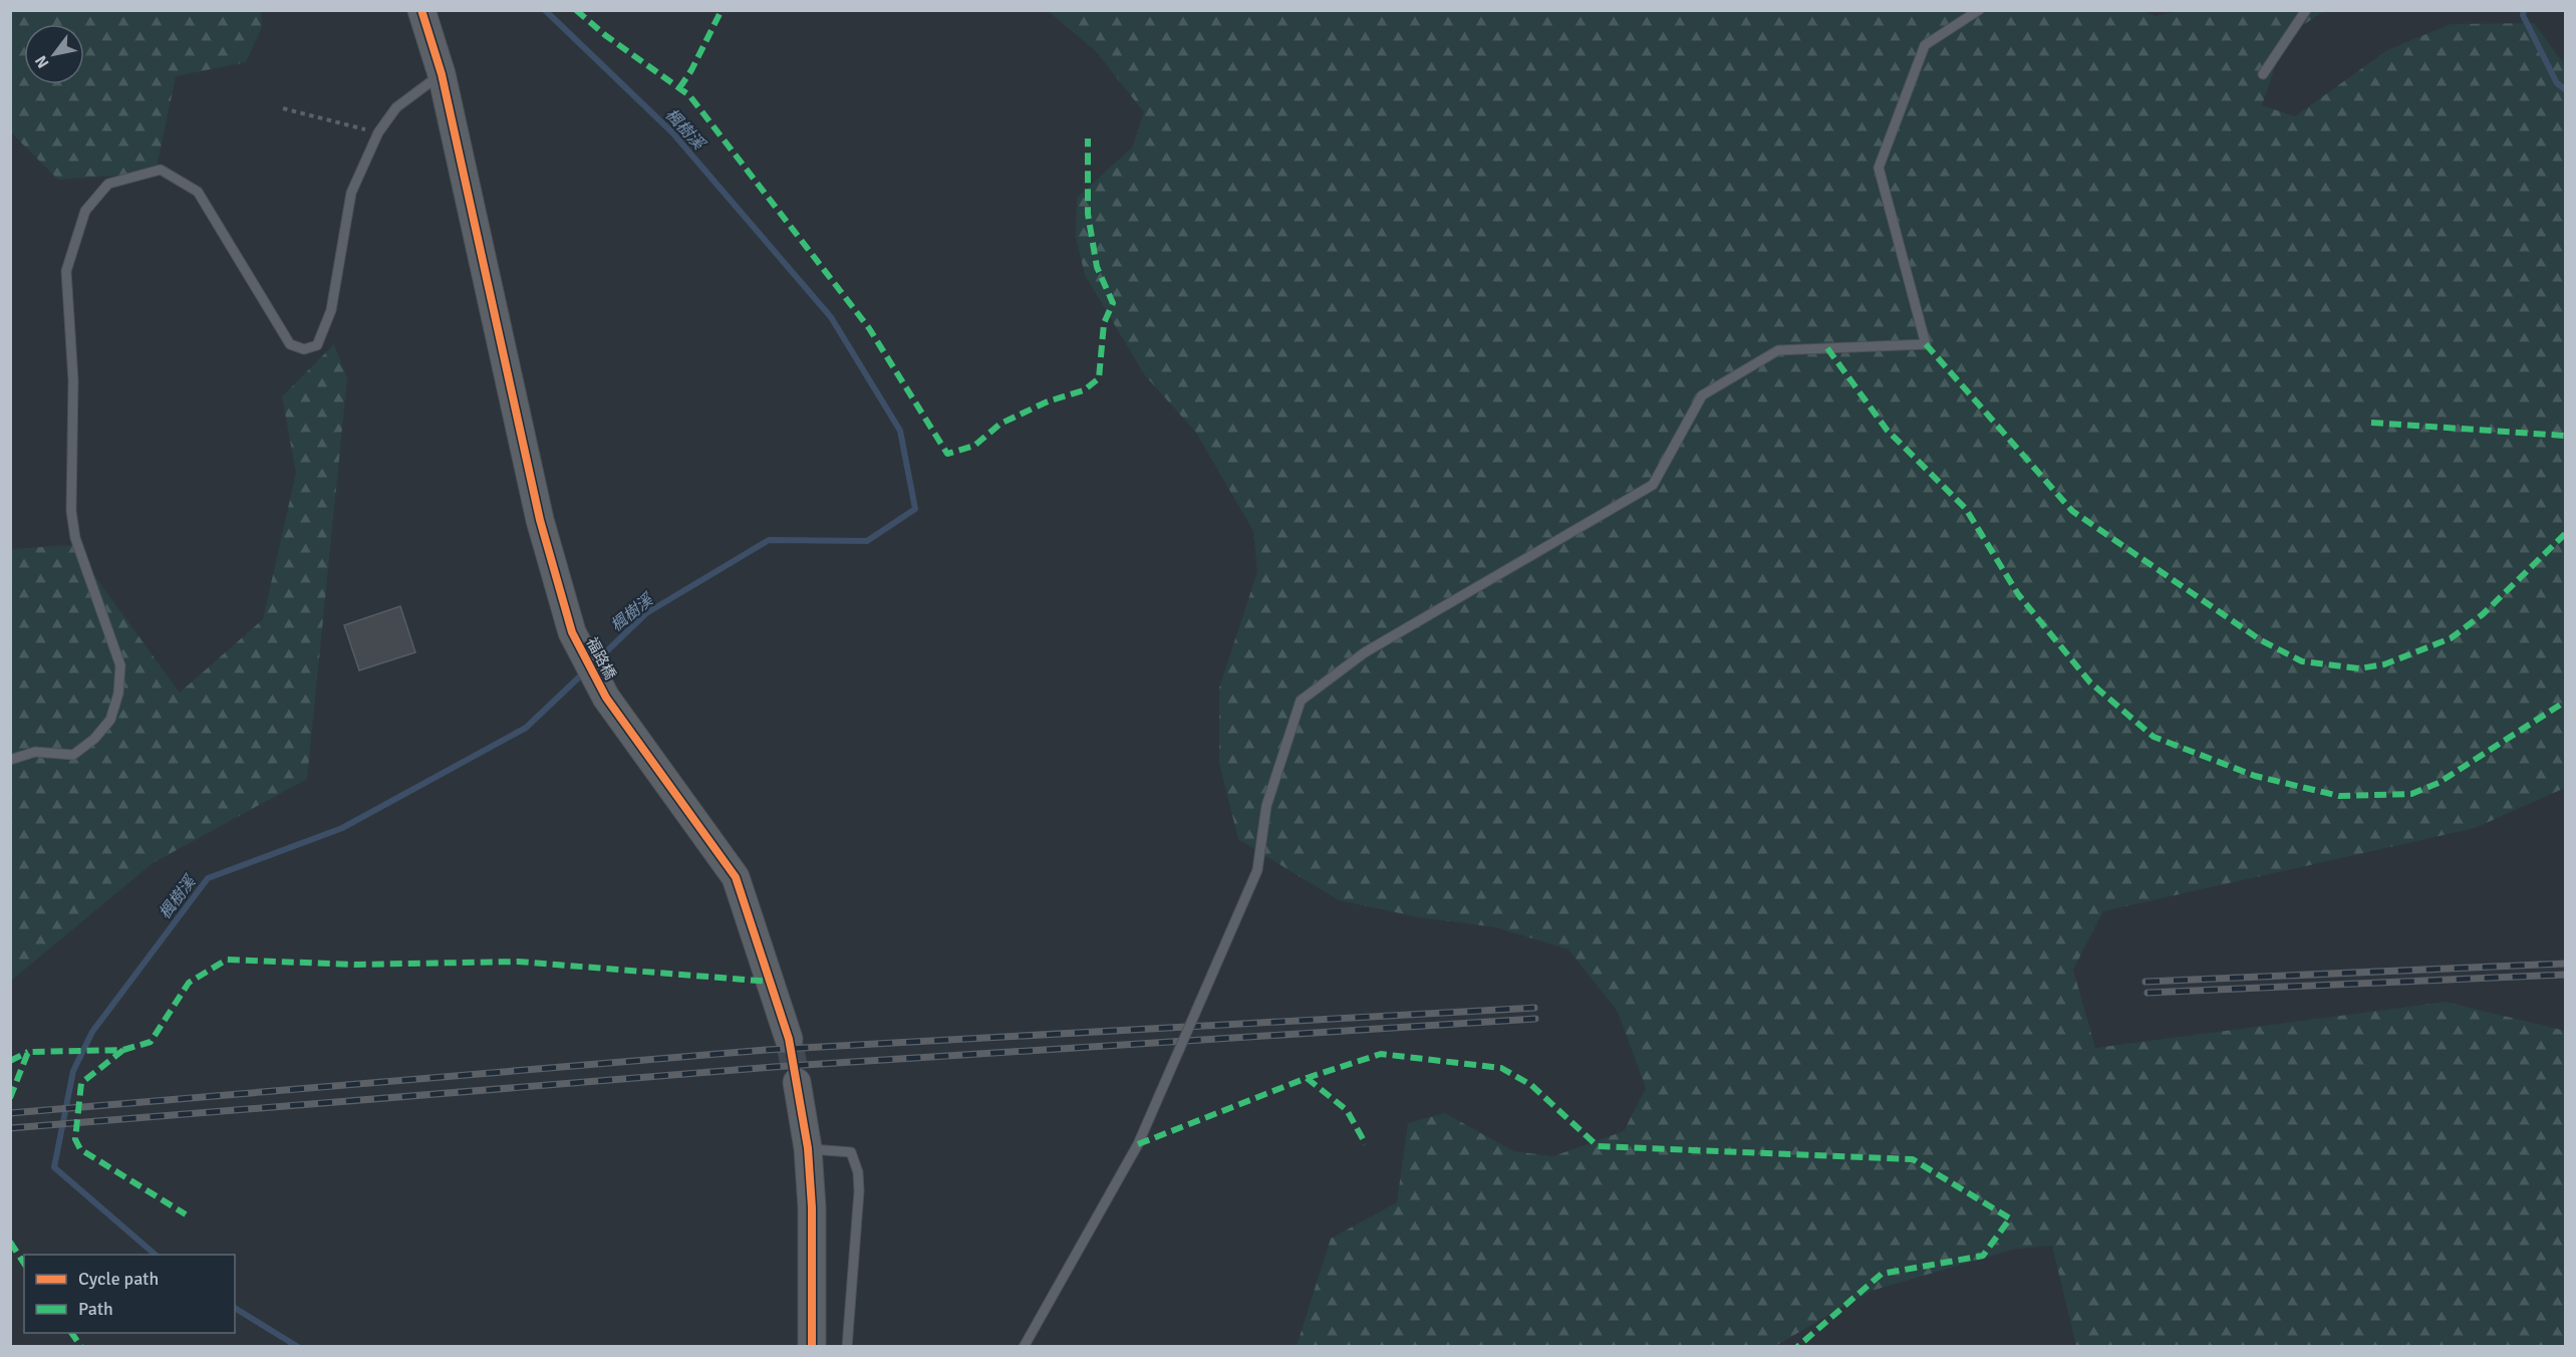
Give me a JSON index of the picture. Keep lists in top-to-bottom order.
{
  "streets": {
    "street": ["福路橋"]
  },
  "water": ["楓樹溪"],
  "legend": ["Cycle path", "Path"],
  "north": "bottom left"
}
